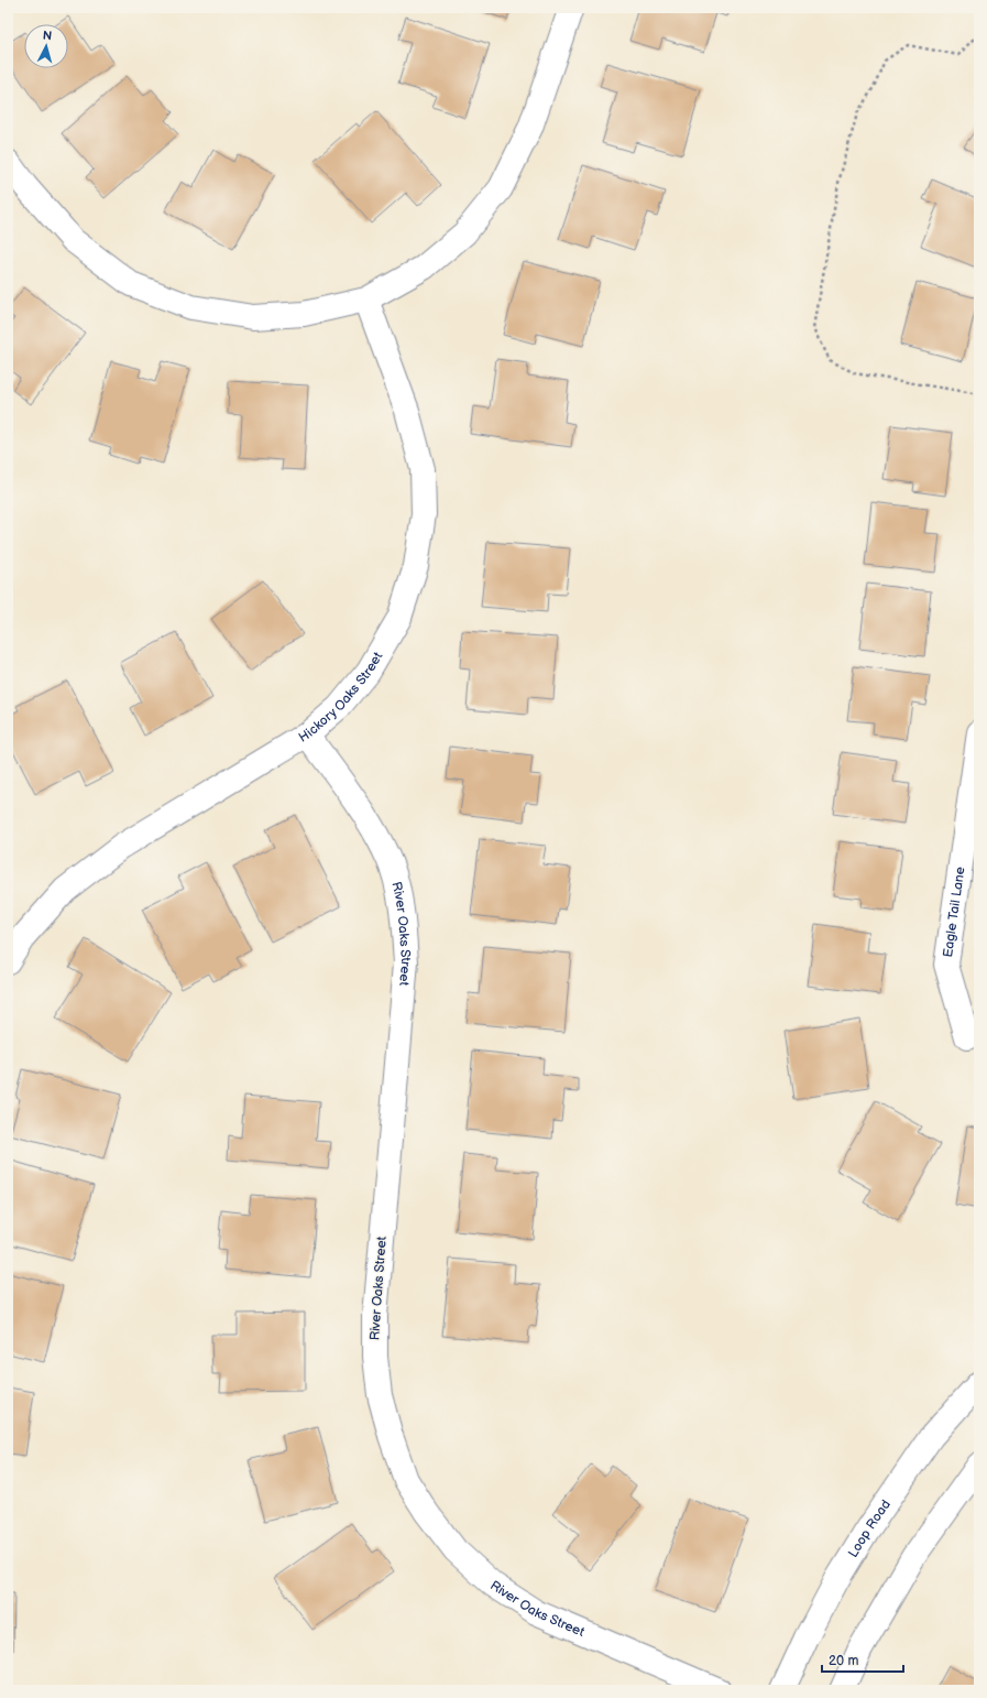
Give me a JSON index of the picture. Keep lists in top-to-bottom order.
{
  "streets": {
    "street": [
      "Hickory Oaks Street",
      "Eagle Tail Lane",
      "River Oaks Street",
      "Loop Road"
    ]
  },
  "crossings": [
    ["Hickory Oaks Street", "River Oaks Street"]
  ],
  "scale_bar": "20 m",
  "north": "top"
}
